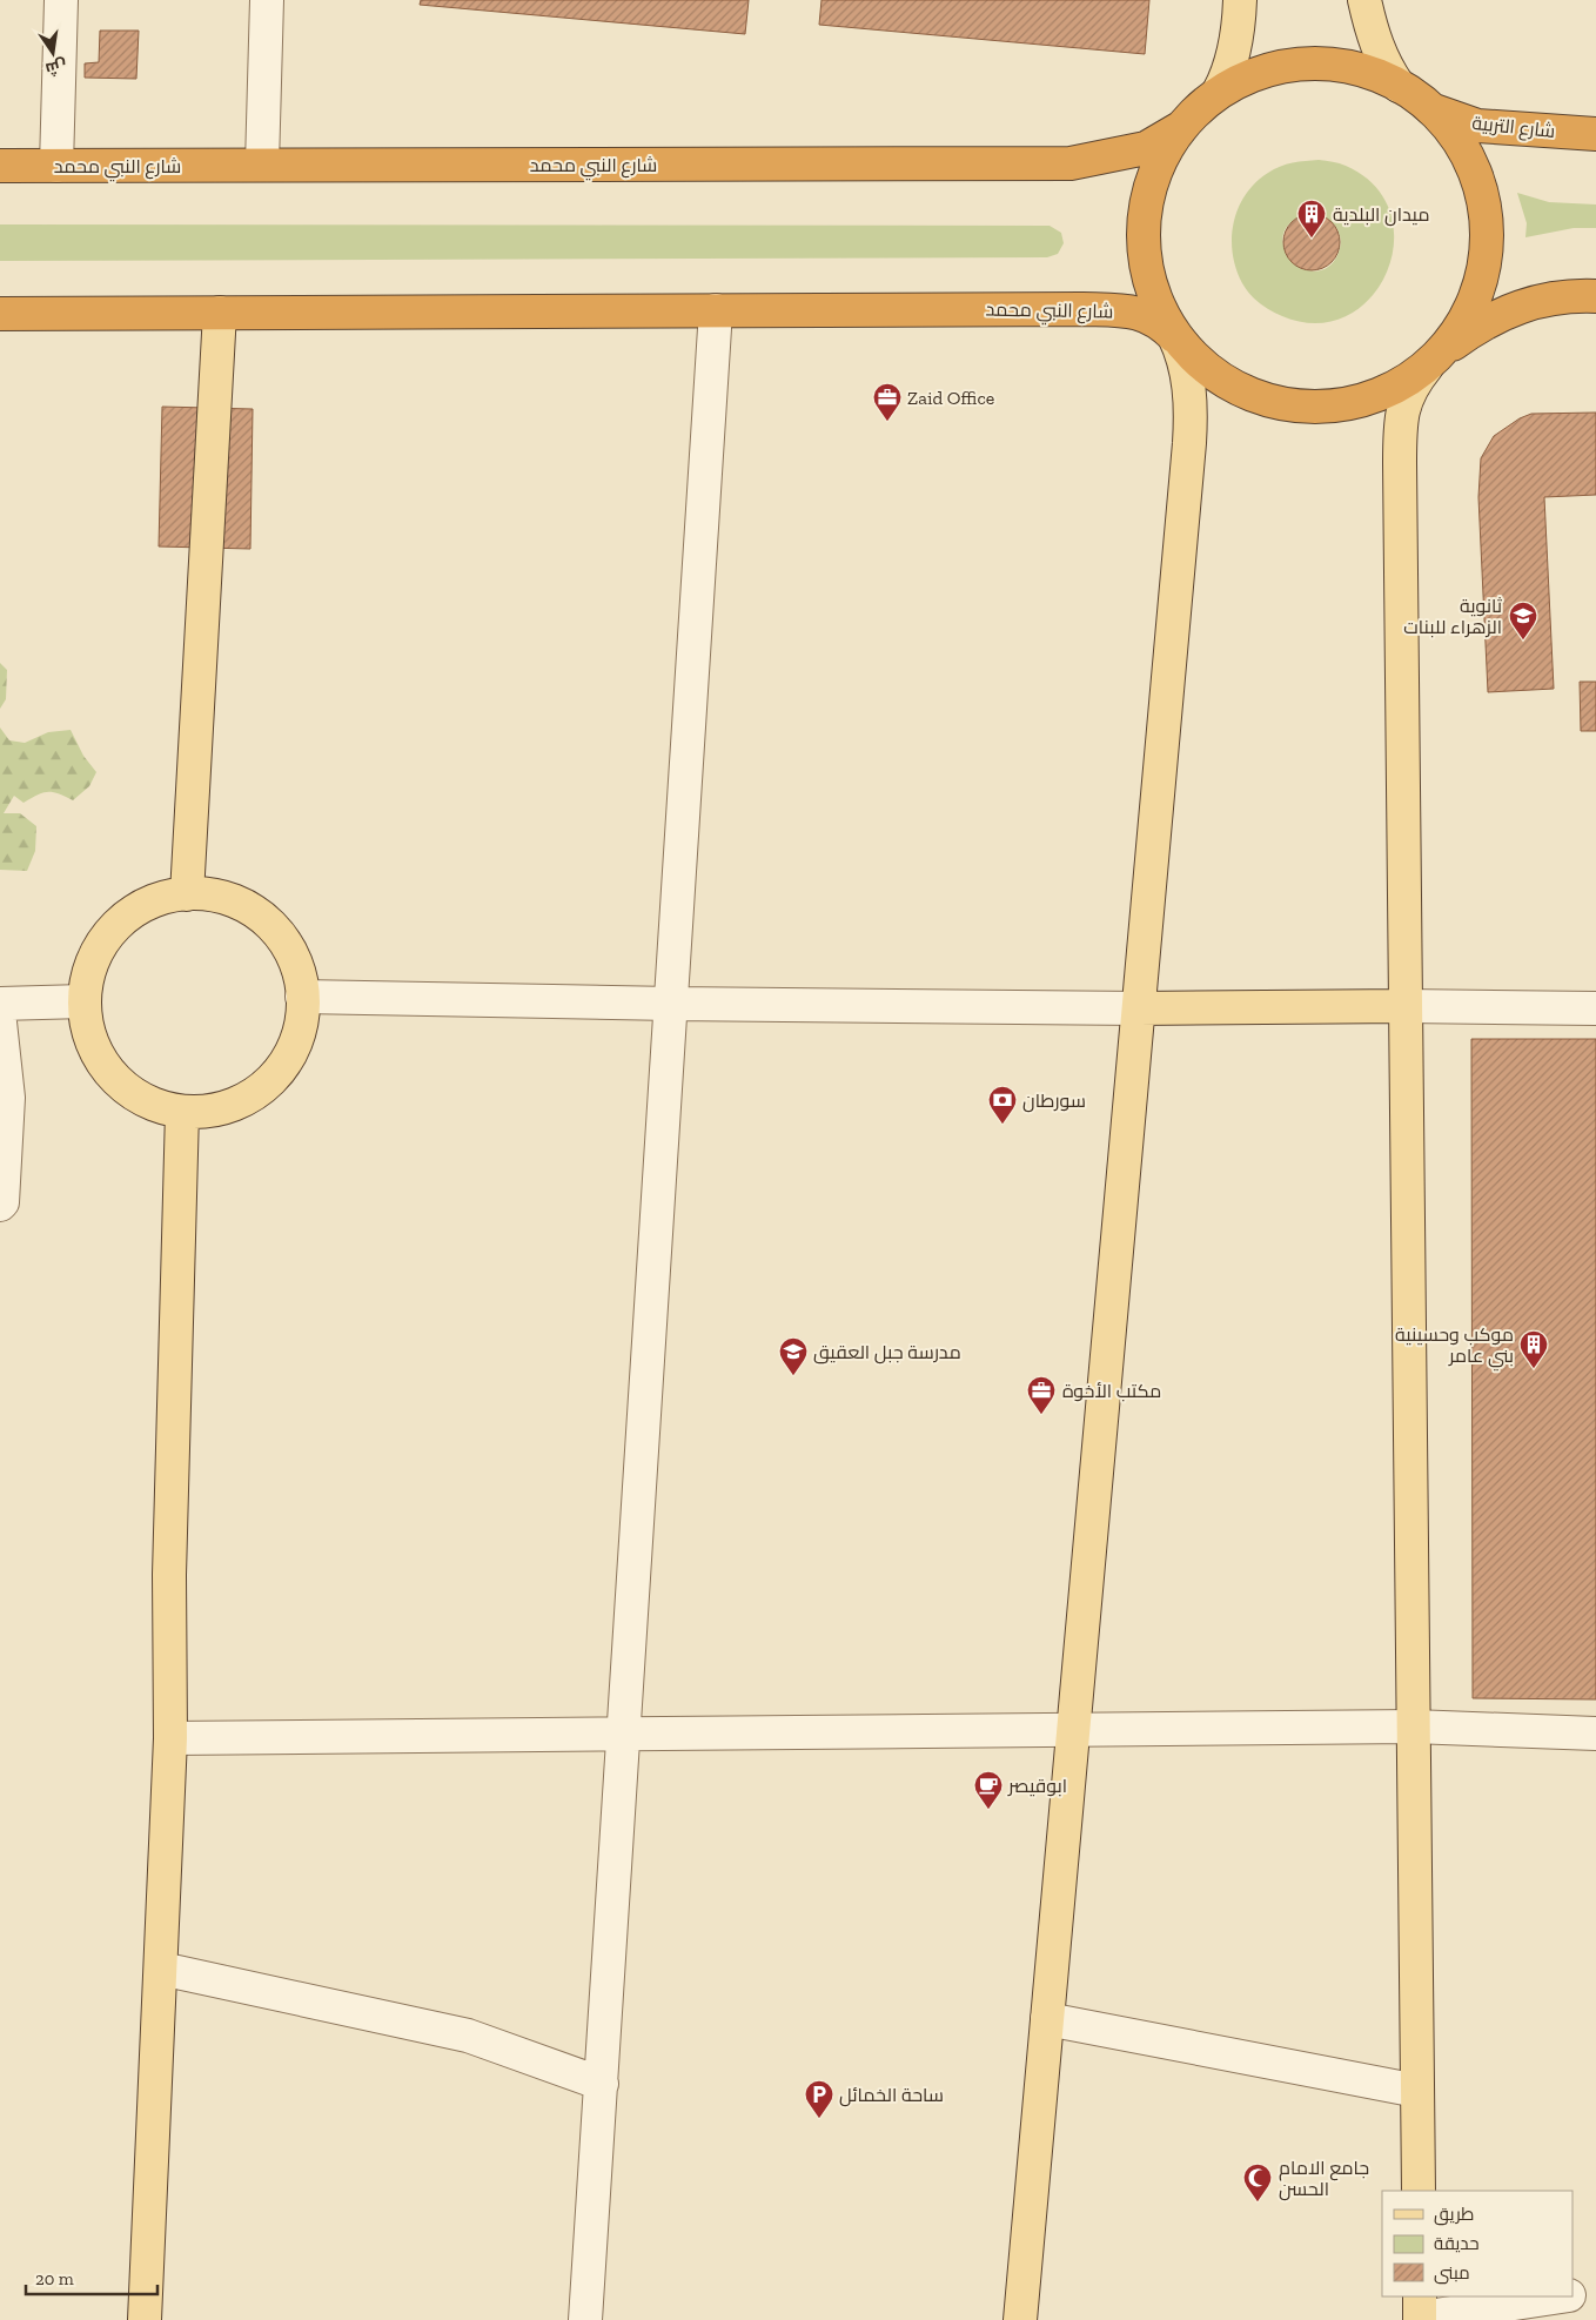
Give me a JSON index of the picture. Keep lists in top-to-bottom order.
{
  "streets": {
    "highway": ["شارع التربية", "شارع النبي محمد"]
  },
  "places": {
    "building": ["ميدان البلدية", "موكب وحسينية بني عامر"],
    "office": ["Zaid Office", "مكتب الأخوة"],
    "school or university": ["ثانوية الزهراء للبنات", "مدرسة جبل العقيق"],
    "bank": ["سورطان"],
    "cafe": ["ابوقیصر"],
    "parking": ["ساحة الخمائل"],
    "mosque": ["جامع الامام الحسن"]
  },
  "legend": ["طريق", "حديقة", "مبنى"],
  "scale_bar": "20 m",
  "north": "bottom"
}
